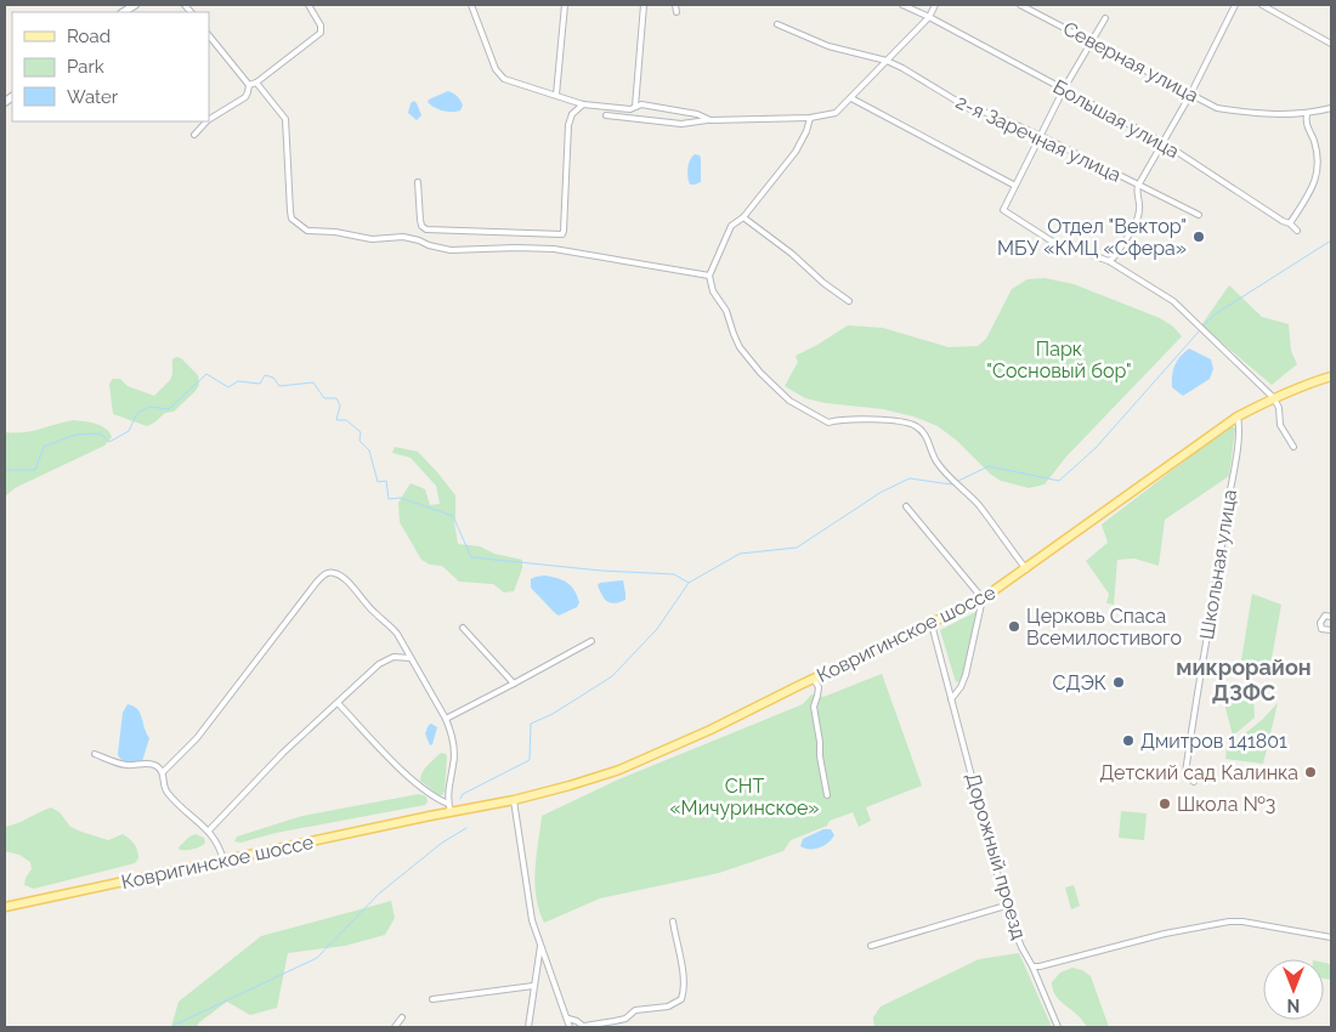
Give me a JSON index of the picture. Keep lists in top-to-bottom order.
{
  "streets": {
    "main road": ["Ковригинское шоссе"],
    "street": [
      "Северная улица",
      "Большая улица",
      "2-я Заречная улица",
      "Школьная улица",
      "Дорожный проезд"
    ]
  },
  "crossings": [
    ["Школьная улица", "Ковригинское шоссе"],
    ["Ковригинское шоссе", "Дорожный проезд"]
  ],
  "districts": ["микрорайон ДЗФС"],
  "parks": ["Парк \"Сосновый бор\"", "СНТ «Мичуринское»"],
  "places": [
    "Отдел \"Вектор\" МБУ «КМЦ «Сфера»",
    "Церковь Спаса Всемилостивого",
    "СДЭК",
    "Дмитров 141801",
    "Детский сад Калинка",
    "Школа №3"
  ],
  "legend": ["Road", "Park", "Water"],
  "north": "bottom"
}
